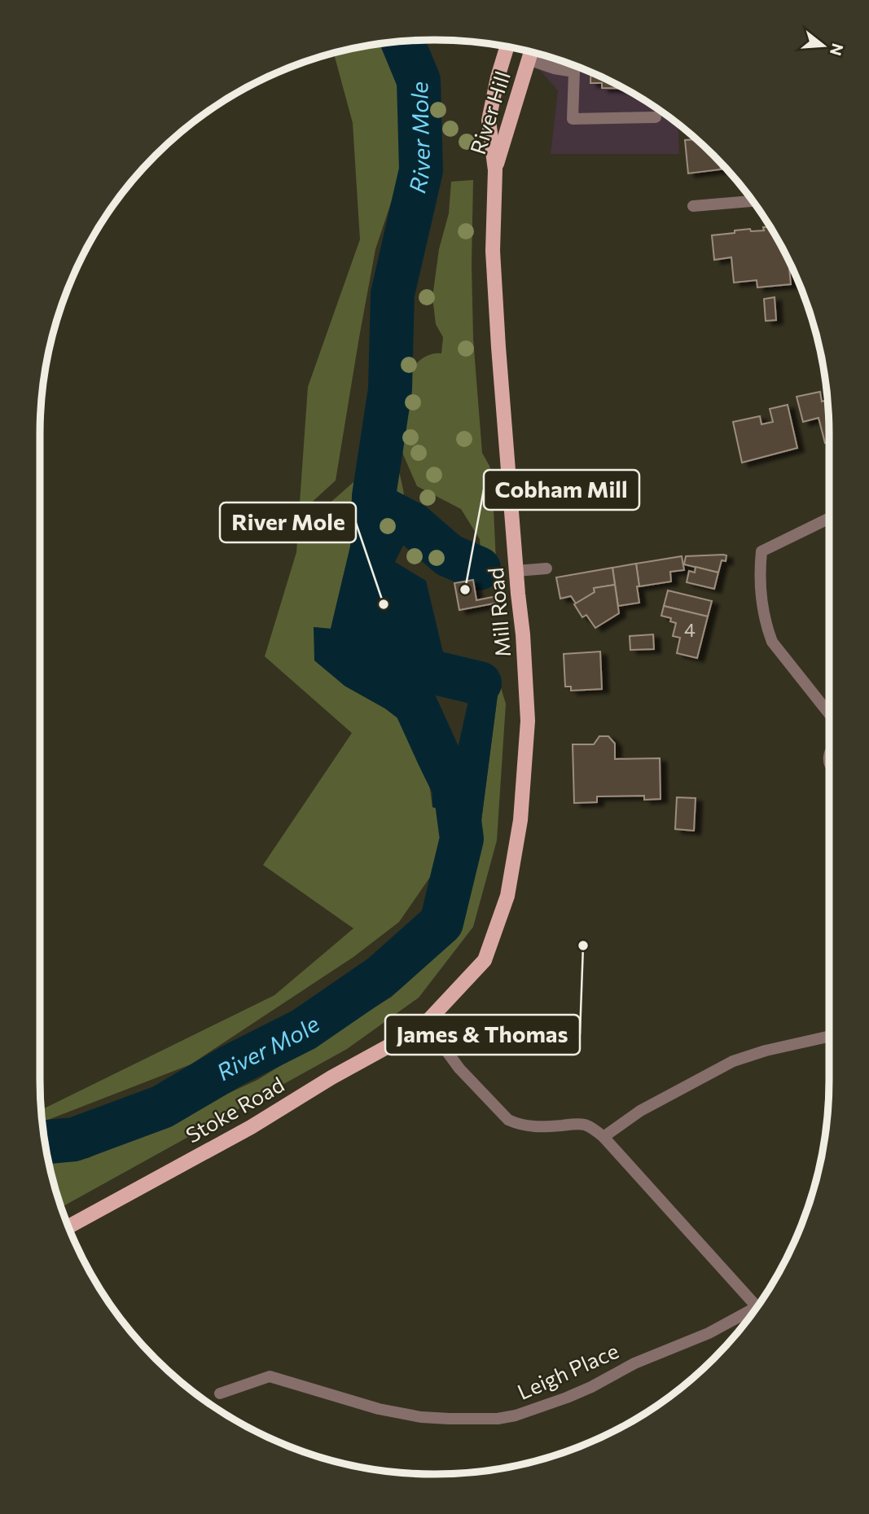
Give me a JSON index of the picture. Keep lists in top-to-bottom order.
{
  "streets": {
    "main road": ["River Hill", "Mill Road", "Stoke Road"],
    "street": ["Leigh Place"]
  },
  "crossings": [
    ["River Hill", "Mill Road"],
    ["Mill Road", "Stoke Road"],
    ["Mill Road", "Leigh Place"],
    ["Stoke Road", "Leigh Place"]
  ],
  "water": ["River Mole"],
  "places": ["Cobham Mill", "River Mole", "James & Thomas"],
  "house_numbers": ["4"],
  "north": "right"
}
